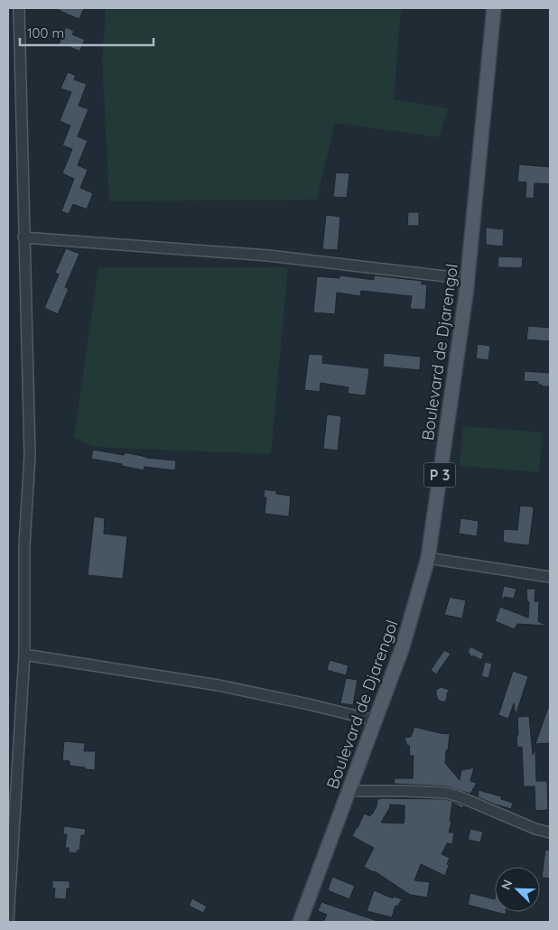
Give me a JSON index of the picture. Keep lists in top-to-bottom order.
{
  "streets": {
    "main road": ["Boulevard de Djarengol", "P 3"]
  },
  "scale_bar": "100 m",
  "north": "top left"
}
